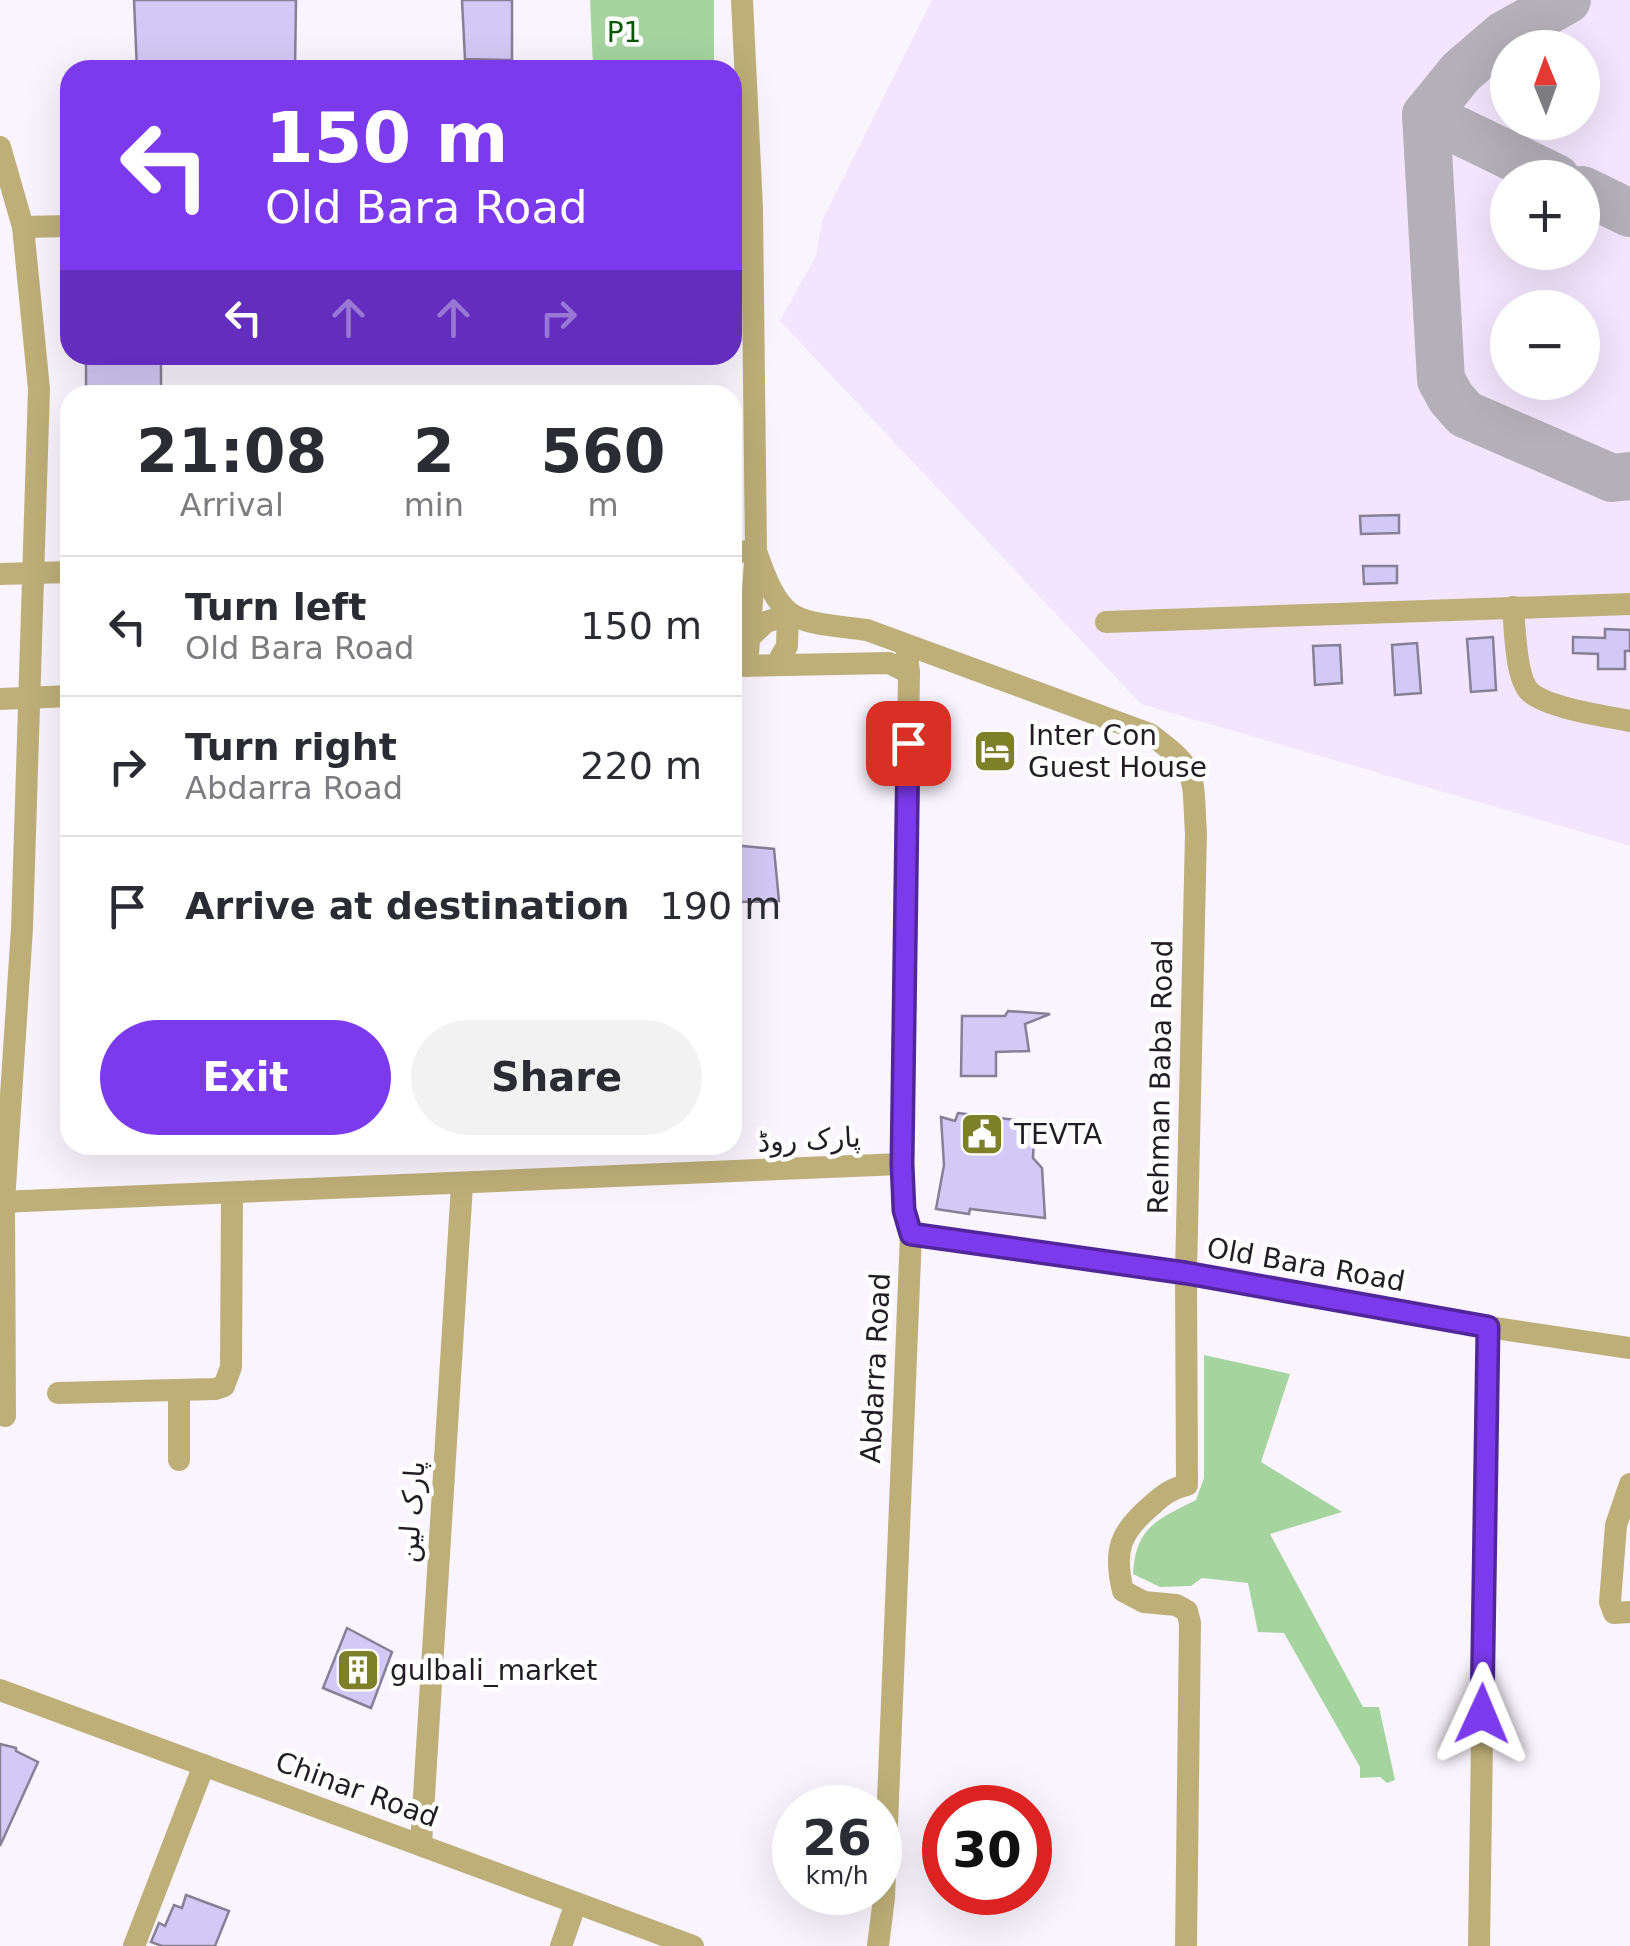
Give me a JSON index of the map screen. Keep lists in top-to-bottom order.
{
  "streets": {
    "street": [
      "Rehman Baba Road",
      "پارک روڈ",
      "Old Bara Road",
      "Abdarra Road",
      "پارک لین",
      "Chinar Road"
    ]
  },
  "crossings": [
    ["Rehman Baba Road", "Old Bara Road"],
    ["پارک روڈ", "Abdarra Road"],
    ["پارک روڈ", "پارک لین"],
    ["Old Bara Road", "Abdarra Road"],
    ["پارک لین", "Chinar Road"]
  ],
  "parks": ["P1"],
  "places": {
    "hotel": ["Inter Con Guest House"],
    "public building": ["TEVTA"],
    "building": ["gulbali_market"]
  },
  "north": "top",
  "page": {
    "map_buttons": ["+", "−"],
    "turn": ["150 m", "Old Bara Road"],
    "eta": [
      "21:08",
      "Arrival",
      "2",
      "min",
      "560",
      "m"
    ],
    "list": [
      {
        "name": "Turn left",
        "note": "Old Bara Road",
        "value": "150 m"
      },
      {
        "name": "Turn right",
        "note": "Abdarra Road",
        "value": "220 m"
      },
      {
        "name": "Arrive at destination",
        "value": "190 m"
      }
    ],
    "buttons": ["Exit", "Share"],
    "speed": "26 km/h",
    "limit": "30"
  }
}
